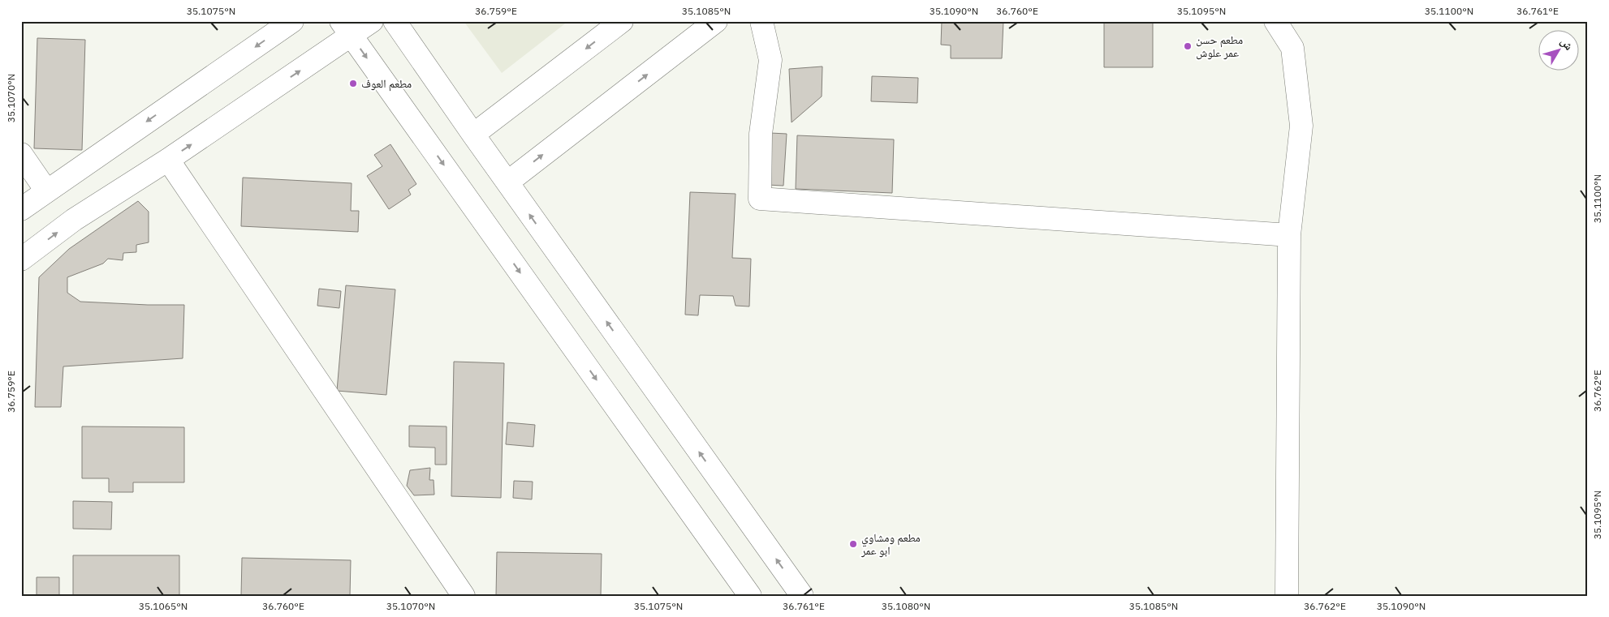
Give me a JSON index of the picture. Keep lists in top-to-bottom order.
{
  "places": ["مطعم حسن عمر علوش", "مطعم العوف", "مطعم ومشاوي ابو عمر"],
  "north": "top right",
  "coordinates": [
    "35.1075°N",
    "36.759°E",
    "35.1085°N",
    "35.1090°N",
    "36.760°E",
    "35.1095°N",
    "35.1100°N",
    "36.761°E",
    "35.1070°N",
    "36.762°E",
    "35.1065°N",
    "35.1080°N"
  ]
}
